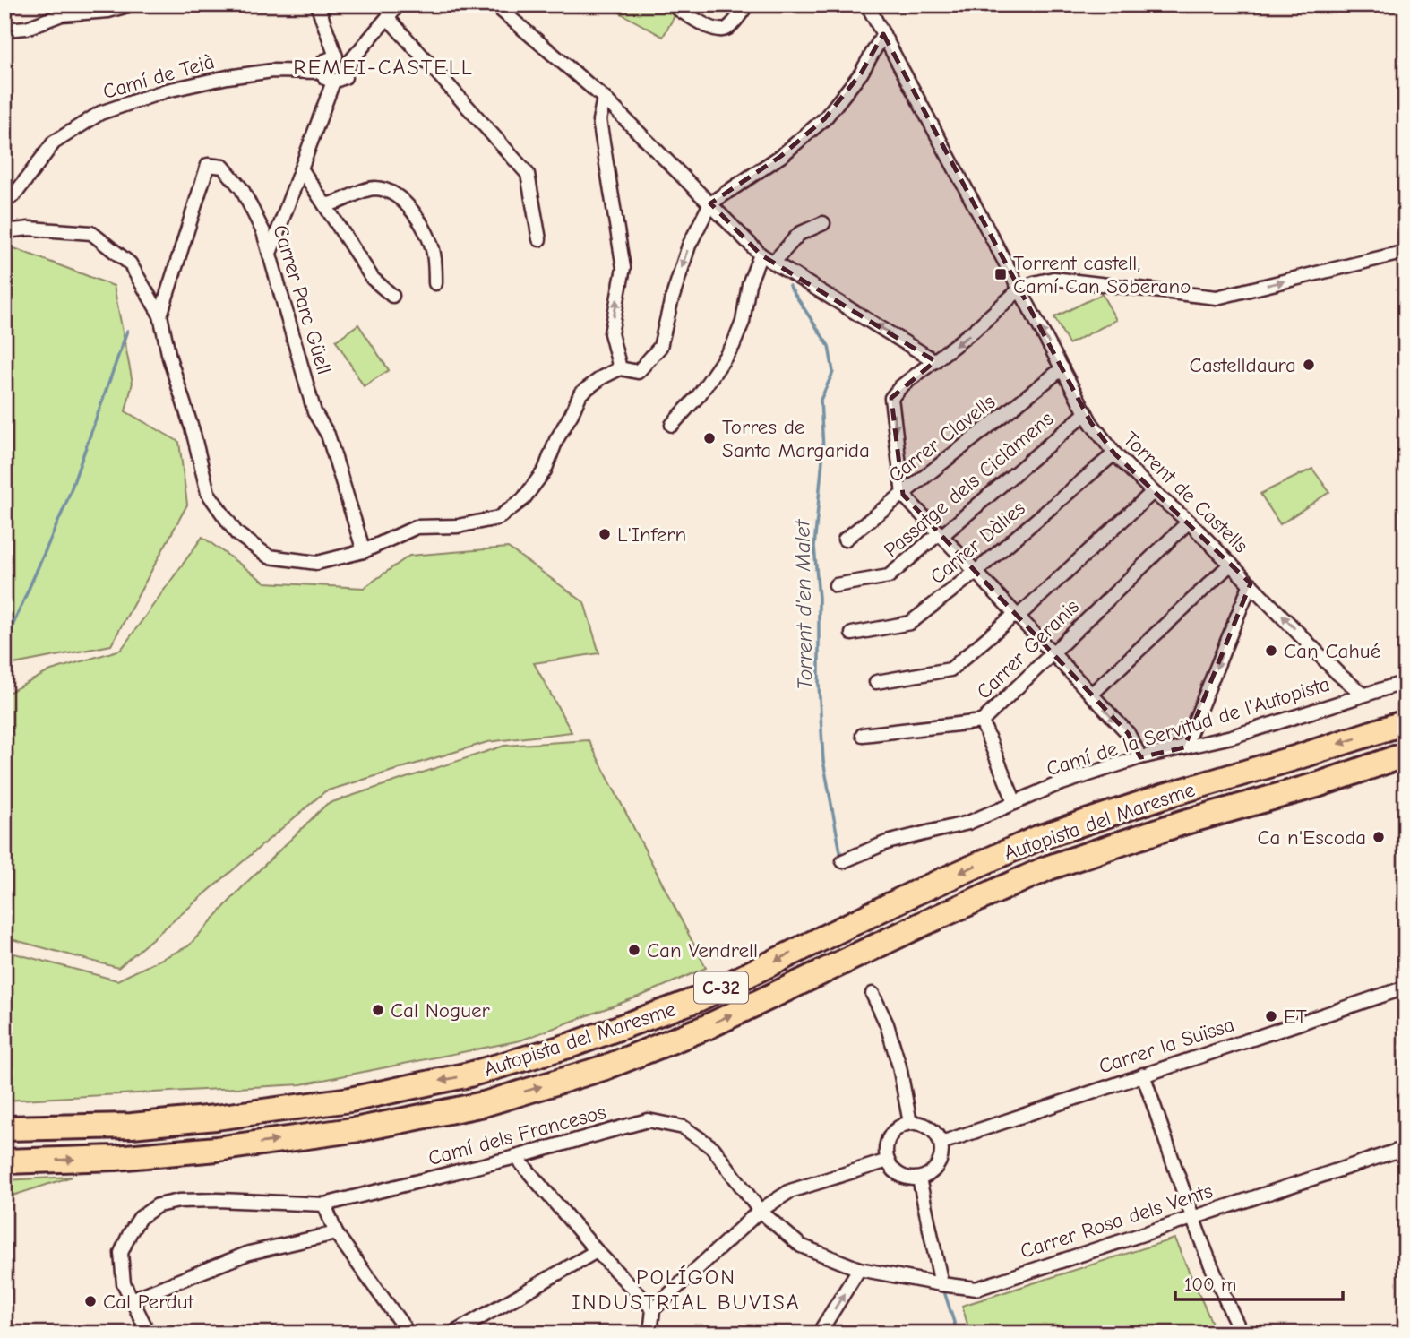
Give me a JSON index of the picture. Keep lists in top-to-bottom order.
{
  "streets": {
    "highway": ["Autopista del Maresme", "C-32"],
    "street": [
      "Camí de Teià",
      "Carrer Parc Güell",
      "Carrer Clavells",
      "Passatge dels Ciclàmens",
      "Torrent de Castells",
      "Carrer Dàlies",
      "Carrer Geranis",
      "Camí de la Servitud de l'Autopista",
      "Carrer la Suïssa",
      "Camí dels Francesos",
      "Carrer Rosa dels Vents"
    ]
  },
  "crossings": [
    ["Carrer Clavells", "Torrent de Castells"],
    ["Passatge dels Ciclàmens", "Torrent de Castells"],
    ["Torrent de Castells", "Carrer Dàlies"],
    ["Torrent de Castells", "Carrer Geranis"],
    ["Torrent de Castells", "Camí de la Servitud de l'Autopista"],
    ["Camí dels Francesos", "Carrer Rosa dels Vents"]
  ],
  "districts": ["REMEI-CASTELL", "POLÍGON INDUSTRIAL BUVISA"],
  "water": ["Torrent d'en Malet"],
  "places": {
    "transit": ["Torrent castell, Camí Can Soberano"],
    "other": [
      "Castelldaura",
      "Torres de Santa Margarida",
      "L'Infern",
      "Can Cahué",
      "Ca n'Escoda",
      "Can Vendrell",
      "Cal Noguer",
      "ET",
      "Cal Perdut"
    ]
  },
  "scale_bar": "100 m"
}
